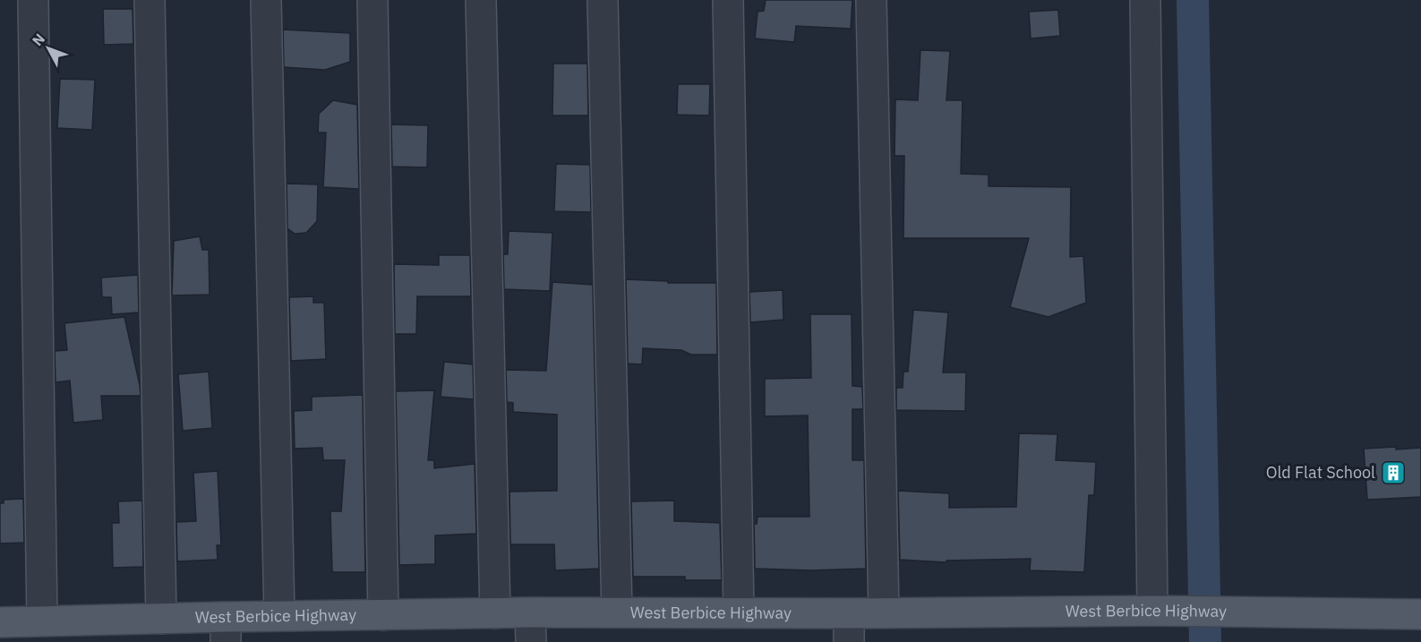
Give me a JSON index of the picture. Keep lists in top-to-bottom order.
{
  "streets": {
    "main road": ["West Berbice Highway"]
  },
  "places": {
    "building": ["Old Flat School"]
  },
  "north": "top left"
}
